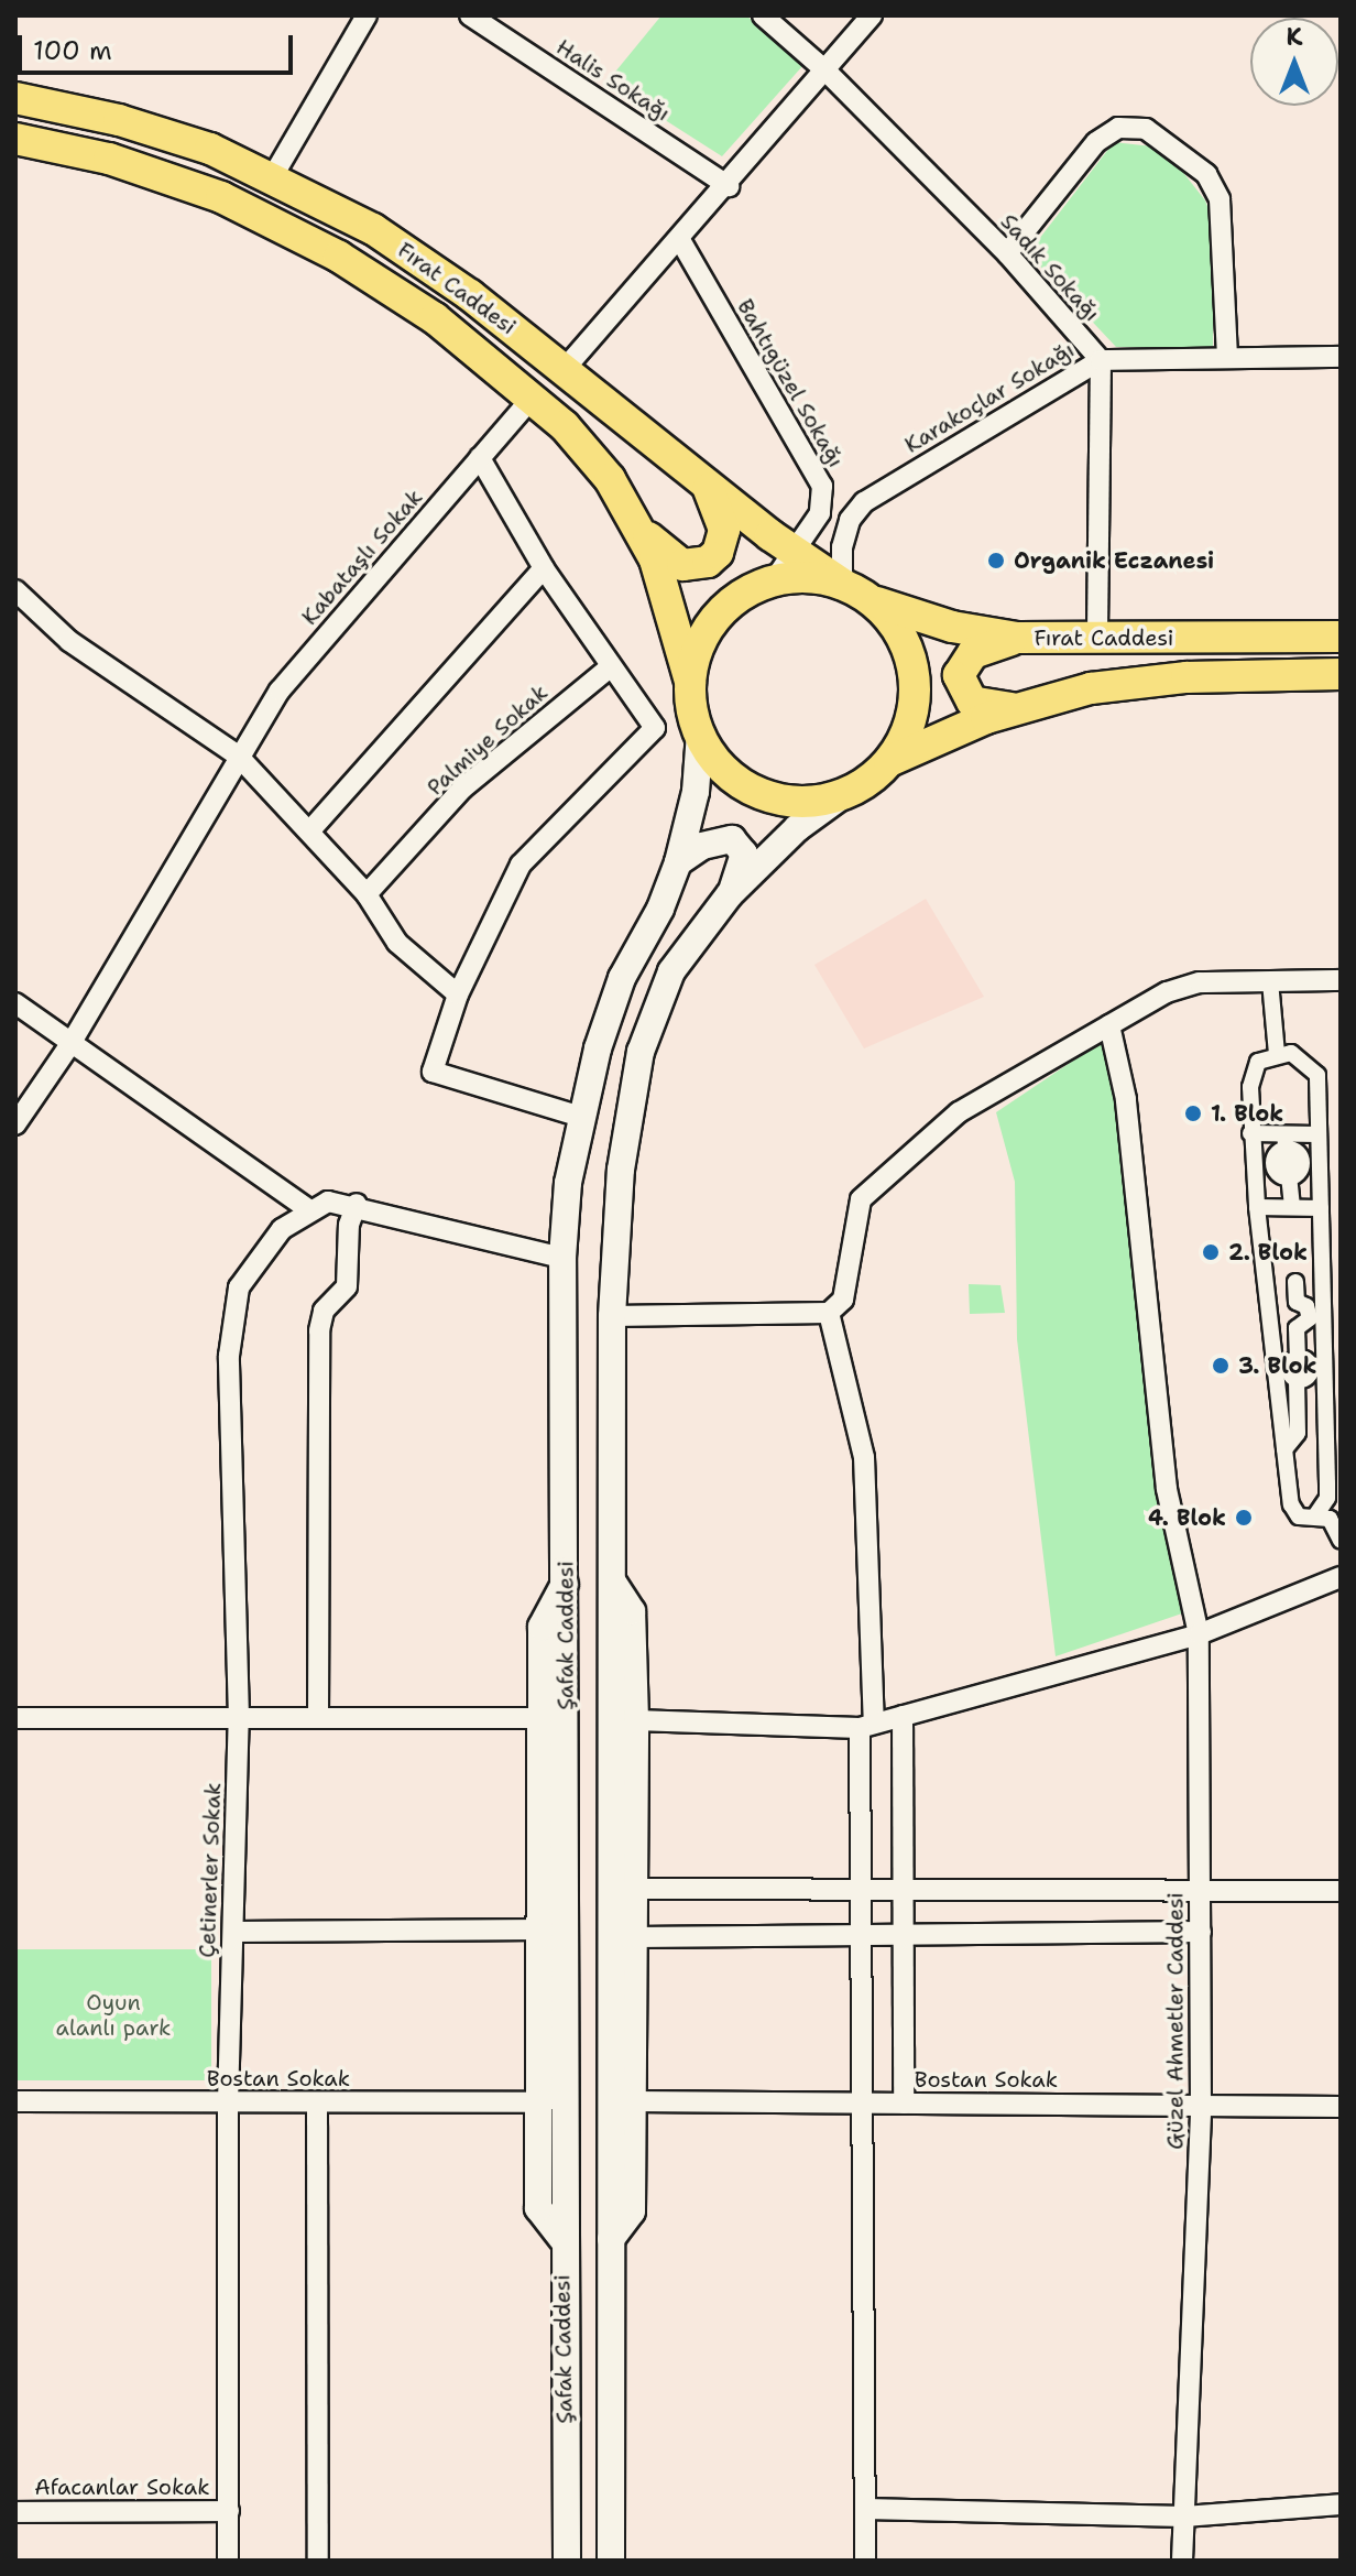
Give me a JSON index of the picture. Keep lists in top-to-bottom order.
{
  "streets": {
    "main road": ["Fırat Caddesi", "Şafak Caddesi"],
    "street": [
      "Halis Sokağı",
      "Sadık Sokağı",
      "Bahtıgüzel Sokağı",
      "Karakoçlar Sokağı",
      "Kabataşlı Sokak",
      "Palmiye Sokak",
      "Çetinerler Sokak",
      "Güzel Ahmetler Caddesi",
      "Bostan Sokak",
      "Afacanlar Sokak"
    ]
  },
  "crossings": [
    ["Sadık Sokağı", "Karakoçlar Sokağı"],
    ["Fırat Caddesi", "Bahtıgüzel Sokağı"],
    ["Fırat Caddesi", "Karakoçlar Sokağı"],
    ["Fırat Caddesi", "Kabataşlı Sokak"],
    ["Fırat Caddesi", "Şafak Caddesi"],
    ["Bahtıgüzel Sokağı", "Karakoçlar Sokağı"],
    ["Bahtıgüzel Sokağı", "Şafak Caddesi"],
    ["Karakoçlar Sokağı", "Şafak Caddesi"],
    ["Çetinerler Sokak", "Bostan Sokak"],
    ["Çetinerler Sokak", "Afacanlar Sokak"],
    ["Güzel Ahmetler Caddesi", "Bostan Sokak"]
  ],
  "parks": ["Oyun alanlı park"],
  "places": [
    "Organik Eczanesi",
    "1. Blok",
    "2. Blok",
    "3. Blok",
    "4. Blok"
  ],
  "scale_bar": "100 m",
  "north": "top"
}
